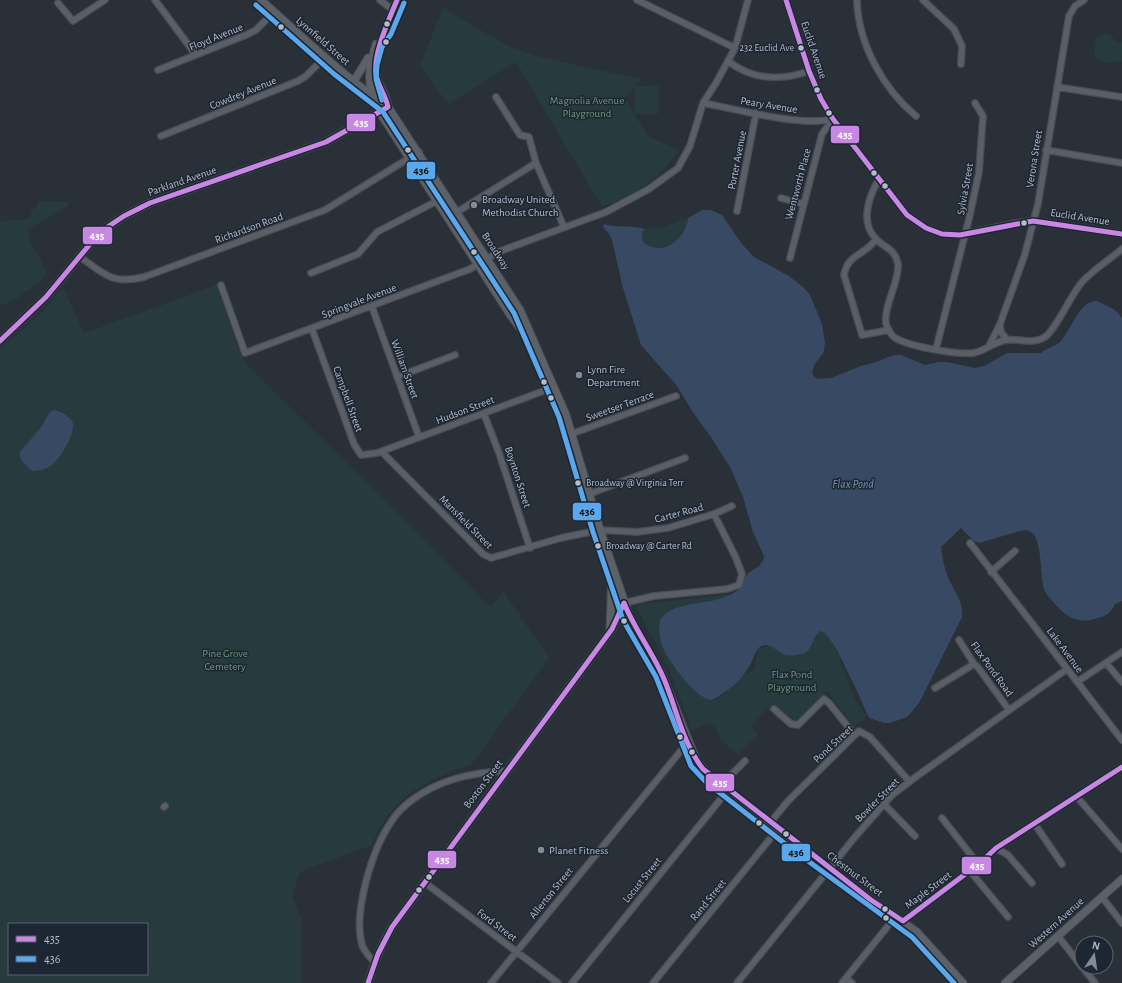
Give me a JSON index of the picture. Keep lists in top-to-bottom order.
{
  "streets": {
    "main road": [
      "Lynnfield Street",
      "Parkland Avenue",
      "Broadway",
      "Boston Street",
      "Chestnut Street",
      "Western Avenue"
    ],
    "street": [
      "Floyd Avenue",
      "Euclid Avenue",
      "Cowdrey Avenue",
      "Peary Avenue",
      "Verona Street",
      "Porter Avenue",
      "Wentworth Place",
      "Sylvia Street",
      "Richardson Road",
      "Springvale Avenue",
      "William Street",
      "Campbell Street",
      "Sweetser Terrace",
      "Hudson Street",
      "Boynton Street",
      "Carter Road",
      "Mansfield Street",
      "Lake Avenue",
      "Flax Pond Road",
      "Pond Street",
      "Bowler Street",
      "Locust Street",
      "Maple Street",
      "Allerton Street",
      "Rand Street",
      "Ford Street"
    ]
  },
  "crossings": [
    ["Floyd Avenue", "Lynnfield Street"],
    ["Lynnfield Street", "Cowdrey Avenue"],
    ["Lynnfield Street", "Broadway"],
    ["Euclid Avenue", "Peary Avenue"],
    ["Euclid Avenue", "Verona Street"],
    ["Euclid Avenue", "Wentworth Place"],
    ["Euclid Avenue", "Sylvia Street"],
    ["Peary Avenue", "Porter Avenue"],
    ["Peary Avenue", "Wentworth Place"],
    ["Peary Avenue", "Springvale Avenue"],
    ["Parkland Avenue", "Richardson Road"],
    ["Parkland Avenue", "Broadway"],
    ["Richardson Road", "Broadway"],
    ["Broadway", "Springvale Avenue"],
    ["Broadway", "Sweetser Terrace"],
    ["Broadway", "Hudson Street"],
    ["Broadway", "Carter Road"],
    ["Broadway", "Mansfield Street"],
    ["Broadway", "Boston Street"],
    ["Broadway", "Chestnut Street"],
    ["Springvale Avenue", "William Street"],
    ["Springvale Avenue", "Campbell Street"],
    ["William Street", "Hudson Street"],
    ["Campbell Street", "Hudson Street"],
    ["Campbell Street", "Mansfield Street"],
    ["Hudson Street", "Boynton Street"],
    ["Hudson Street", "Mansfield Street"],
    ["Boynton Street", "Mansfield Street"],
    ["Carter Road", "Mansfield Street"],
    ["Carter Road", "Boston Street"],
    ["Carter Road", "Chestnut Street"],
    ["Lake Avenue", "Bowler Street"],
    ["Flax Pond Road", "Bowler Street"],
    ["Pond Street", "Bowler Street"],
    ["Pond Street", "Chestnut Street"],
    ["Boston Street", "Chestnut Street"],
    ["Boston Street", "Ford Street"],
    ["Bowler Street", "Chestnut Street"],
    ["Chestnut Street", "Locust Street"],
    ["Chestnut Street", "Maple Street"],
    ["Chestnut Street", "Allerton Street"],
    ["Chestnut Street", "Rand Street"],
    ["Allerton Street", "Ford Street"]
  ],
  "water": ["Flax Pond"],
  "parks": ["Magnolia Avenue Playground", "Pine Grove Cemetery", "Flax Pond Playground"],
  "places": [
    "232 Euclid Ave",
    "Broadway United Methodist Church",
    "Lynn Fire Department",
    "Broadway @ Virginia Terr",
    "Broadway @ Carter Rd",
    "Planet Fitness"
  ],
  "lines": ["transit line 435", "transit line 436"],
  "legend": ["435", "436"],
  "north": "top"
}
